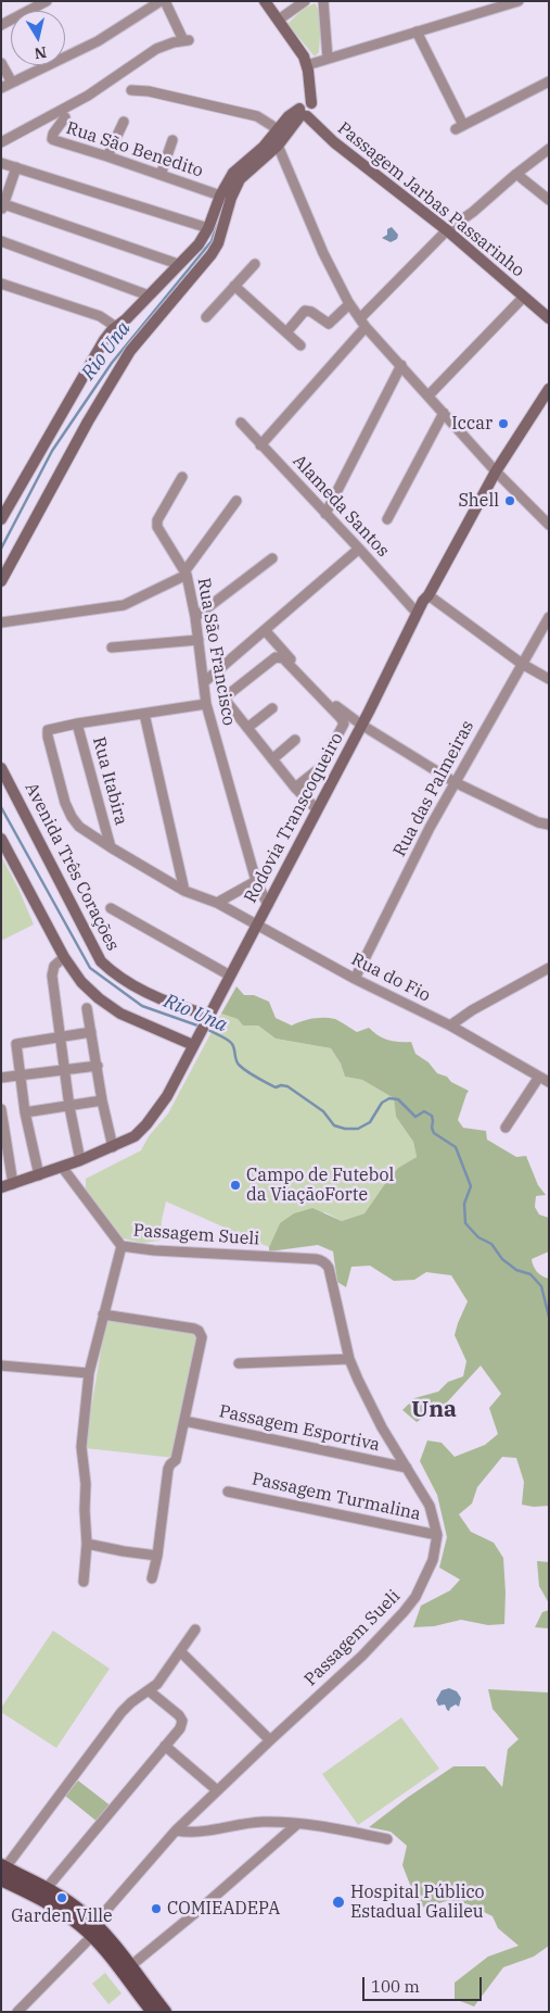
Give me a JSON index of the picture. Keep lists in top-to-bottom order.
{
  "streets": {
    "street": [
      "Rua São Benedito",
      "Passagem Jarbas Passarinho",
      "Alameda Santos",
      "Rua São Francisco",
      "Rua Itabira",
      "Rua das Palmeiras",
      "Rodovia Transcoqueiro",
      "Avenida Três Corações",
      "Rua do Fio",
      "Passagem Sueli",
      "Passagem Esportiva",
      "Passagem Turmalina"
    ]
  },
  "crossings": [
    ["Alameda Santos", "Rodovia Transcoqueiro"],
    ["Rua São Francisco", "Rodovia Transcoqueiro"],
    ["Rua Itabira", "Rua do Fio"],
    ["Rua das Palmeiras", "Rua do Fio"],
    ["Rodovia Transcoqueiro", "Avenida Três Corações"],
    ["Rodovia Transcoqueiro", "Rua do Fio"],
    ["Rodovia Transcoqueiro", "Passagem Sueli"],
    ["Passagem Sueli", "Passagem Esportiva"],
    ["Passagem Sueli", "Passagem Turmalina"]
  ],
  "districts": ["Una"],
  "water": ["Rio Una"],
  "places": [
    "Iccar",
    "Shell",
    "Campo de Futebol da ViaçãoForte",
    "Garden Ville",
    "Hospital Público Estadual Galileu",
    "COMIEADEPA"
  ],
  "scale_bar": "100 m",
  "north": "bottom"
}
